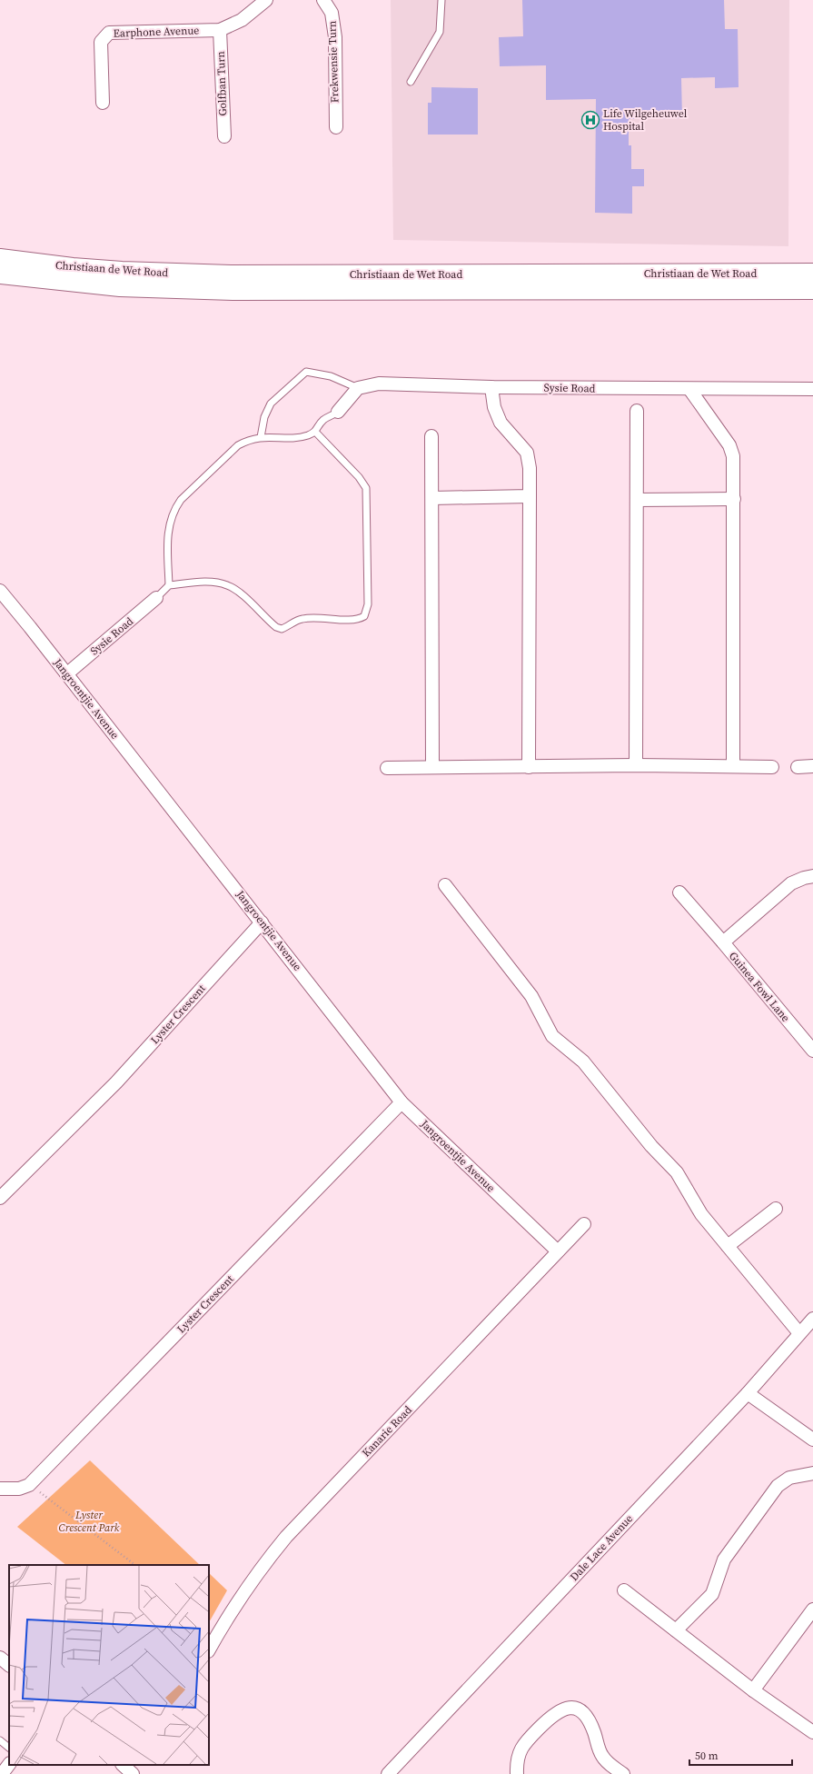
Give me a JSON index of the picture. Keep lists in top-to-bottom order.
{
  "streets": {
    "main road": ["Christiaan de Wet Road"],
    "street": [
      "Earphone Avenue",
      "Frekwensie Turn",
      "Golfban Turn",
      "Sysie Road",
      "Jangroentjie Avenue",
      "Guinea Fowl Lane",
      "Lyster Crescent",
      "Kanarie Road",
      "Dale Lace Avenue"
    ]
  },
  "crossings": [
    ["Earphone Avenue", "Golfban Turn"],
    ["Sysie Road", "Jangroentjie Avenue"],
    ["Jangroentjie Avenue", "Lyster Crescent"],
    ["Jangroentjie Avenue", "Kanarie Road"]
  ],
  "parks": ["Lyster Crescent Park"],
  "places": {
    "hospital": ["Life Wilgeheuwel Hospital"]
  },
  "scale_bar": "50 m"
}
